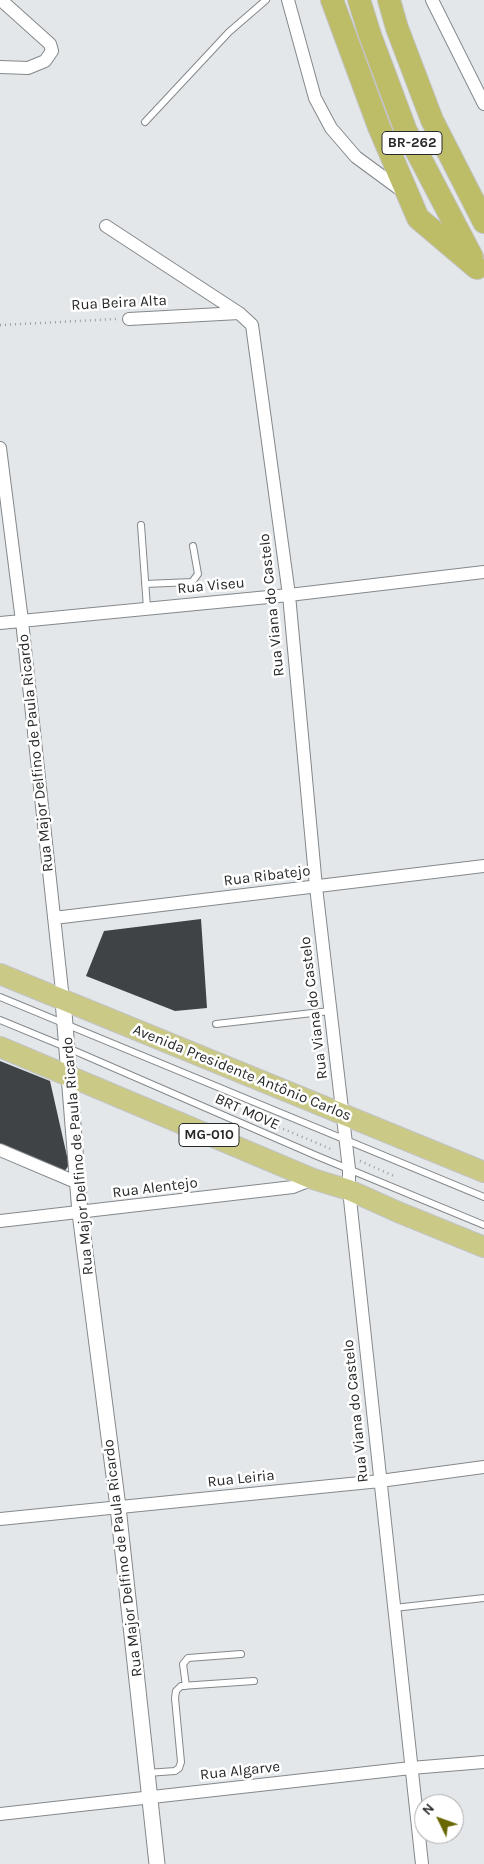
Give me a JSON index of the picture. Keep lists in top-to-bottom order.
{
  "streets": {
    "highway": ["BR-262", "Avenida Presidente Antônio Carlos", "MG-010"],
    "street": [
      "Rua Beira Alta",
      "Rua Viseu",
      "Rua Viana do Castelo",
      "Rua Major Delfino de Paula Ricardo",
      "Rua Ribatejo",
      "Rua Alentejo",
      "Rua Leiria",
      "Rua Algarve"
    ],
    "lane": ["BRT MOVE"]
  },
  "crossings": [
    ["Rua Beira Alta", "Rua Viana do Castelo"],
    ["Rua Viseu", "Rua Viana do Castelo"],
    ["Rua Viseu", "Rua Major Delfino de Paula Ricardo"],
    ["Rua Viana do Castelo", "Rua Ribatejo"],
    ["Rua Viana do Castelo", "Avenida Presidente Antônio Carlos"],
    ["Rua Viana do Castelo", "BRT MOVE"],
    ["Rua Viana do Castelo", "MG-010"],
    ["Rua Viana do Castelo", "Rua Leiria"],
    ["Rua Viana do Castelo", "Rua Algarve"],
    ["Rua Major Delfino de Paula Ricardo", "Rua Ribatejo"],
    ["Rua Major Delfino de Paula Ricardo", "Avenida Presidente Antônio Carlos"],
    ["Rua Major Delfino de Paula Ricardo", "BRT MOVE"],
    ["Rua Major Delfino de Paula Ricardo", "MG-010"],
    ["Rua Major Delfino de Paula Ricardo", "Rua Alentejo"],
    ["Rua Major Delfino de Paula Ricardo", "Rua Leiria"],
    ["Rua Major Delfino de Paula Ricardo", "Rua Algarve"],
    ["MG-010", "Rua Alentejo"]
  ],
  "north": "top left"
}
